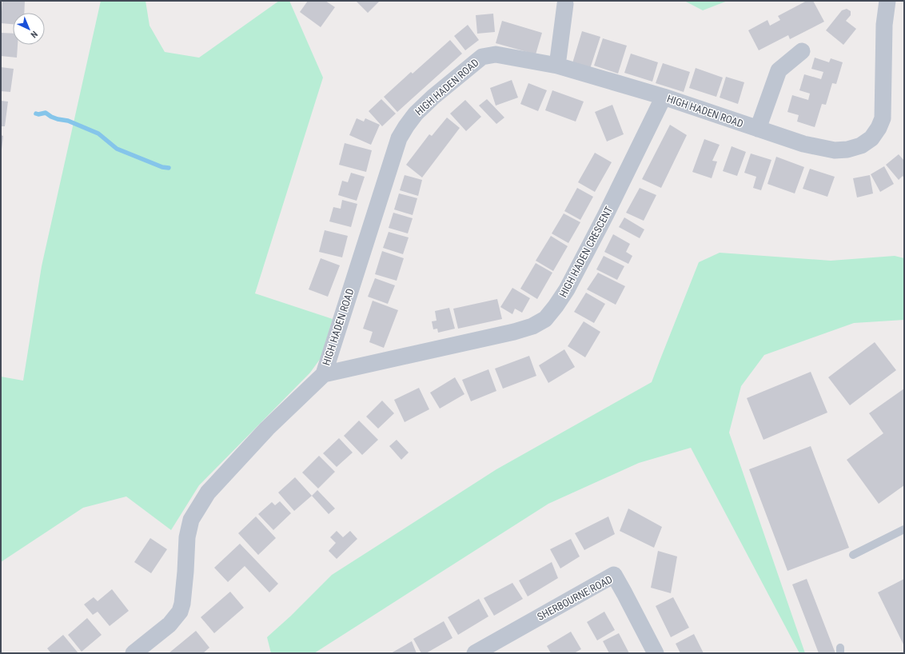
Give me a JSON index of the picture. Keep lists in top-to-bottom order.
{
  "streets": {
    "street": ["HIGH HADEN ROAD", "HIGH HADEN CRESCENT", "SHERBOURNE ROAD"]
  },
  "crossings": [
    ["HIGH HADEN ROAD", "HIGH HADEN CRESCENT"]
  ],
  "north": "bottom right"
}
